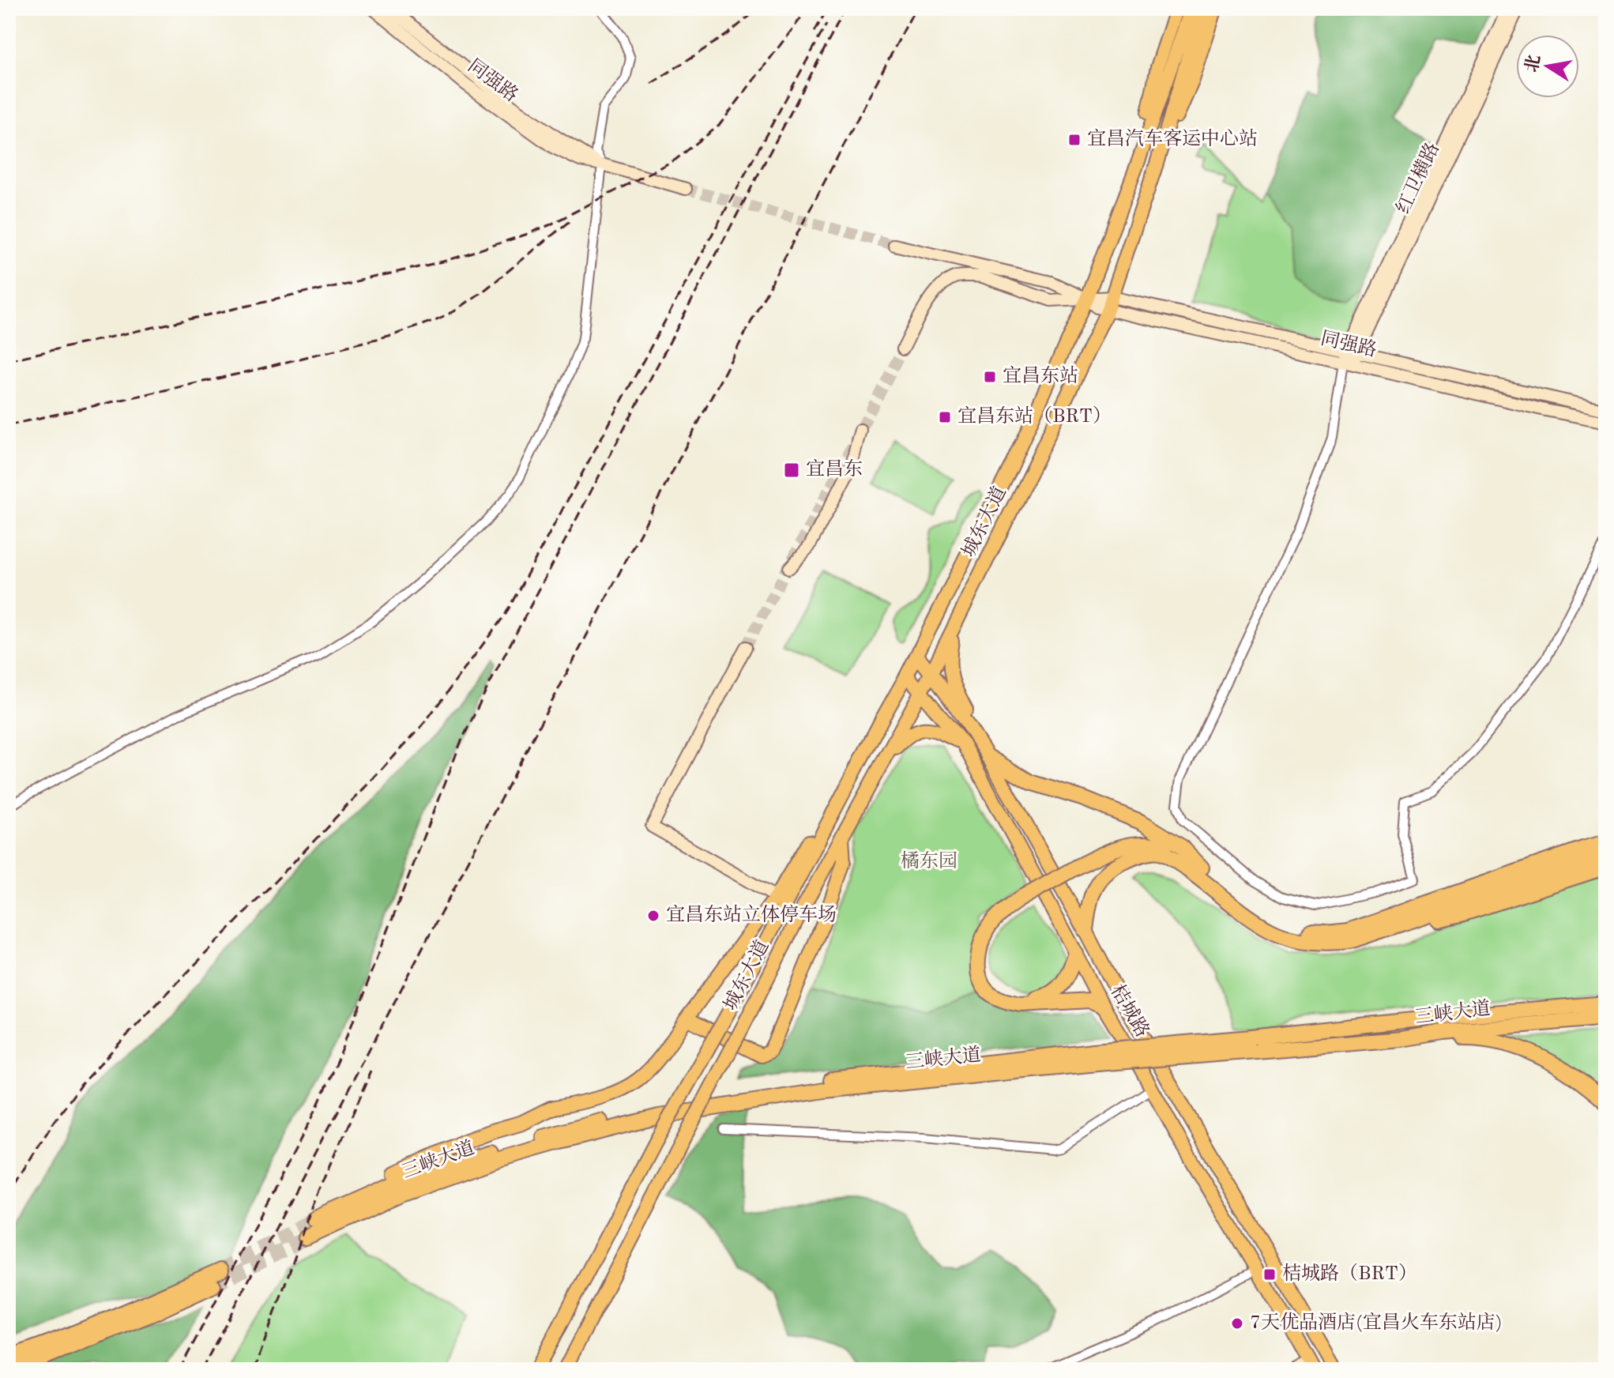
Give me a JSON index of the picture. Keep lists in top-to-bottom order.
{
  "streets": {
    "highway": ["三峡大道"],
    "main road": [
      "同强路",
      "红卫横路",
      "城东大道",
      "桔城路"
    ]
  },
  "crossings": [
    ["同强路", "红卫横路"],
    ["同强路", "城东大道"],
    ["城东大道", "桔城路"]
  ],
  "parks": ["橘东园"],
  "places": {
    "transit": [
      "宜昌汽车客运中心站",
      "宜昌东站",
      "宜昌东站（BRT）",
      "宜昌东",
      "桔城路（BRT）"
    ],
    "other": ["宜昌东站立体停车场", "7天优品酒店(宜昌火车东站店)"]
  },
  "north": "left"
}
